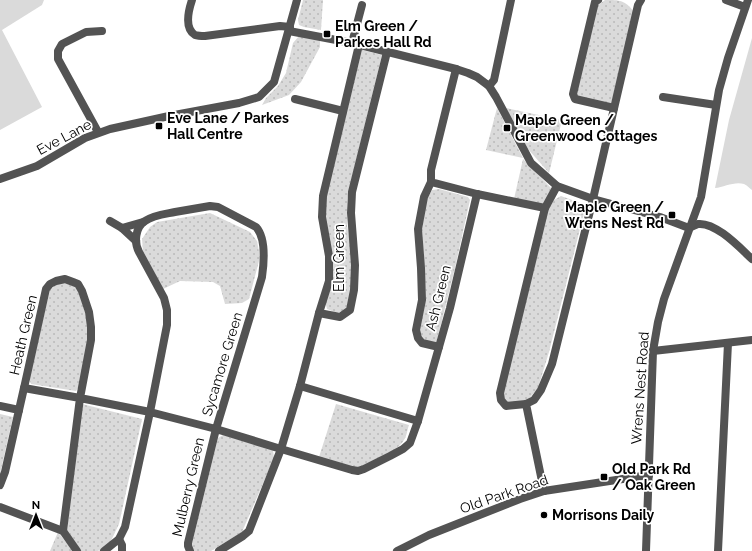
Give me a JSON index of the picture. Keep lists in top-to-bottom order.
{
  "streets": {
    "street": [
      "Eve Lane",
      "Elm Green",
      "Ash Green",
      "Heath Green",
      "Sycamore Green",
      "Wrens Nest Road",
      "Mulberry Green",
      "Old Park Road"
    ]
  },
  "crossings": [
    ["Ash Green", "Mulberry Green"],
    ["Heath Green", "Sycamore Green"],
    ["Sycamore Green", "Mulberry Green"],
    ["Wrens Nest Road", "Old Park Road"]
  ],
  "places": {
    "transit": [
      "Elm Green / Parkes Hall Rd",
      "Eve Lane / Parkes Hall Centre",
      "Maple Green / Greenwood Cottages",
      "Maple Green / Wrens Nest Rd",
      "Old Park Rd / Oak Green"
    ],
    "other": ["Morrisons Daily"]
  },
  "north": "top"
}
